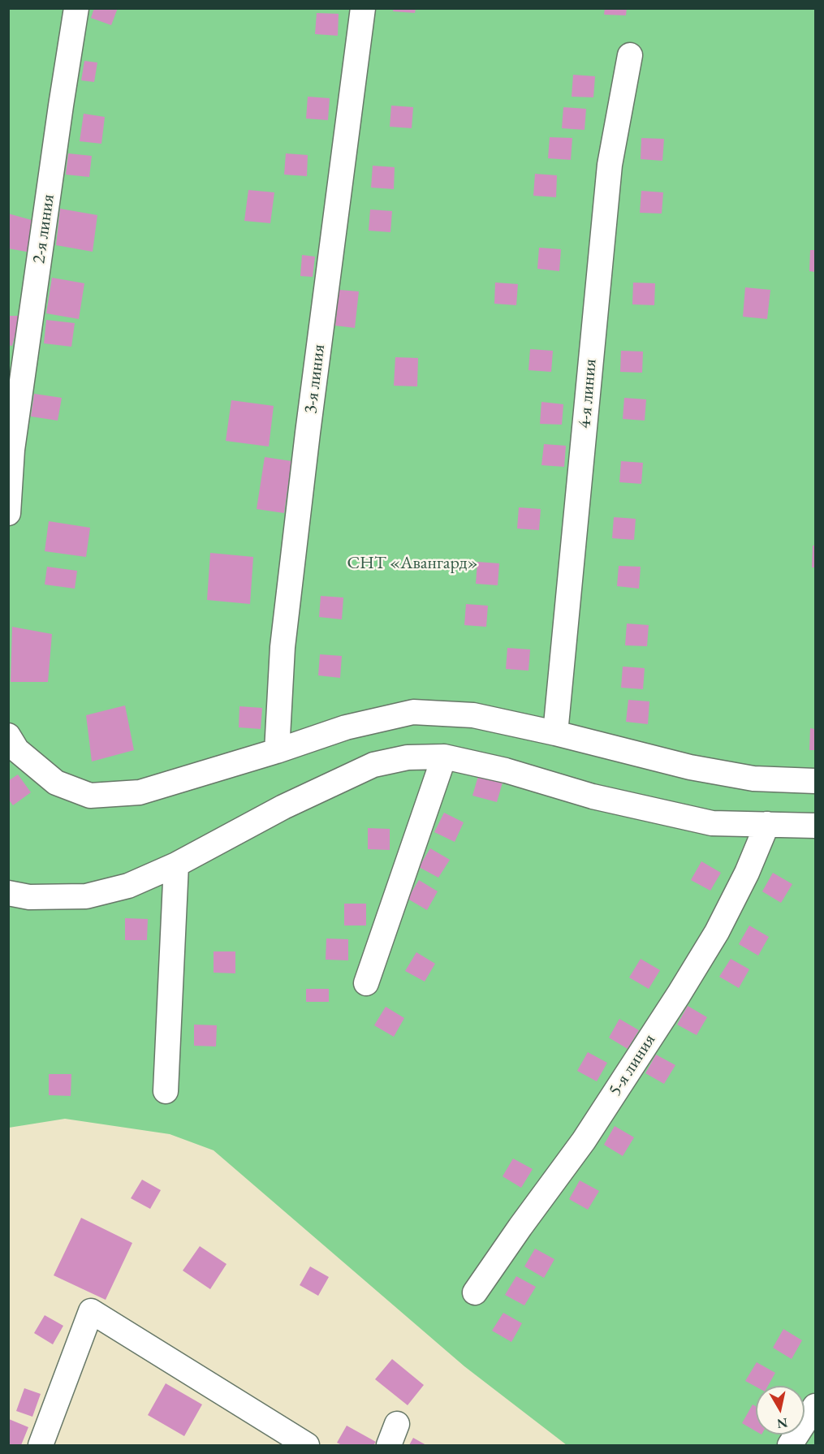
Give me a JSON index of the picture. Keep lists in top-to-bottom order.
{
  "streets": {
    "street": [
      "2-я линия",
      "3-я линия",
      "4-я линия",
      "5-я линия"
    ]
  },
  "parks": ["СНТ «Авангард»"],
  "north": "bottom"
}
